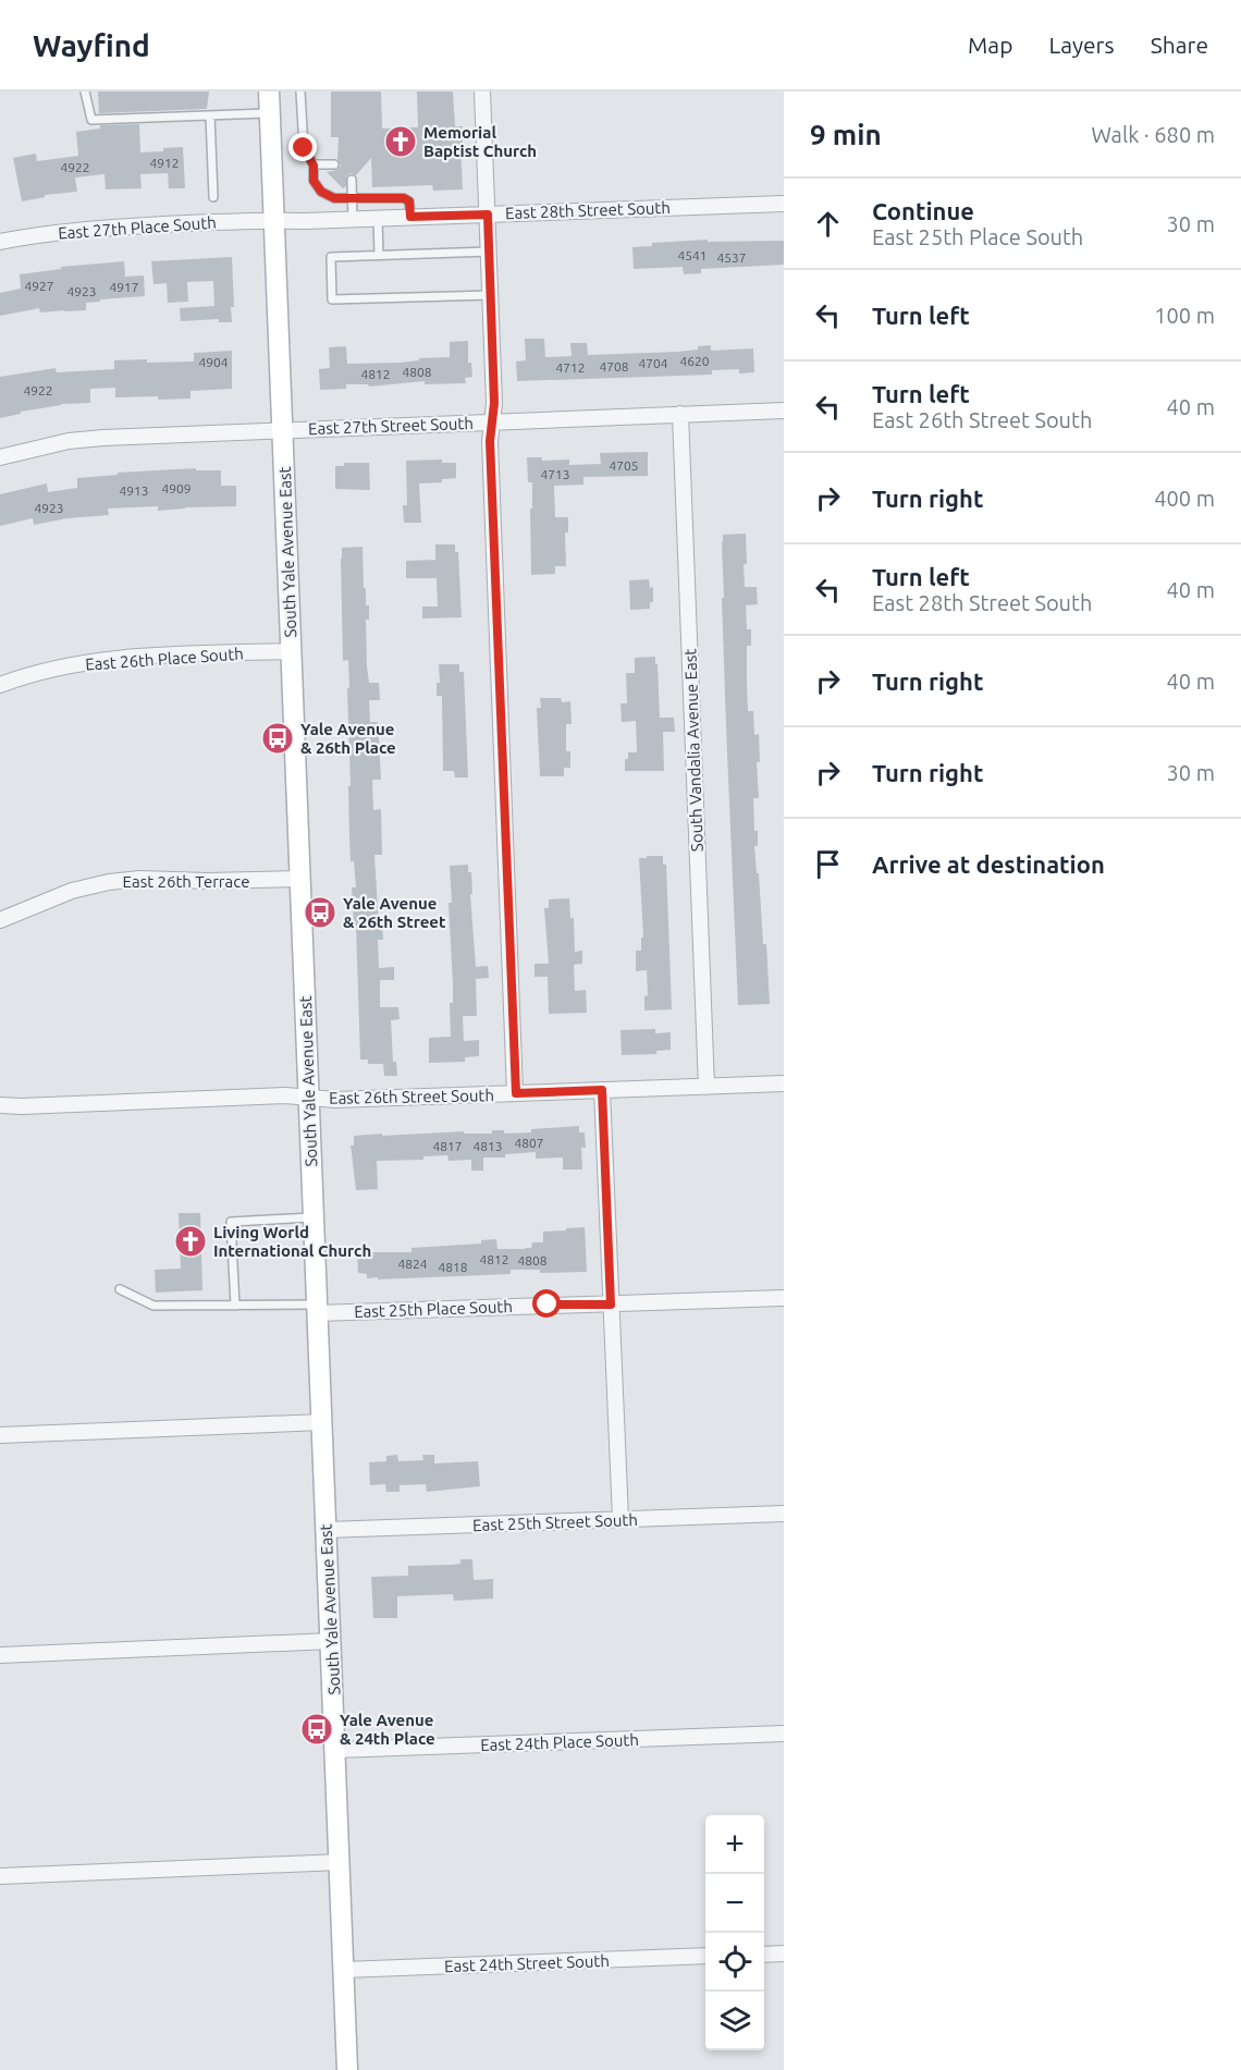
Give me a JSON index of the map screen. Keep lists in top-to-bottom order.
{
  "streets": {
    "main road": ["South Yale Avenue East"],
    "street": [
      "East 28th Street South",
      "East 27th Place South",
      "East 27th Street South",
      "East 26th Place South",
      "South Vandalia Avenue East",
      "East 26th Terrace",
      "East 26th Street South",
      "East 25th Place South",
      "East 25th Street South",
      "East 24th Place South",
      "East 24th Street South"
    ]
  },
  "crossings": [
    ["East 28th Street South", "East 27th Place South"],
    ["East 28th Street South", "South Yale Avenue East"],
    ["East 27th Place South", "South Yale Avenue East"],
    ["East 27th Street South", "South Yale Avenue East"],
    ["East 27th Street South", "South Vandalia Avenue East"],
    ["South Yale Avenue East", "East 26th Place South"],
    ["South Yale Avenue East", "East 26th Terrace"],
    ["South Yale Avenue East", "East 26th Street South"],
    ["South Yale Avenue East", "East 25th Place South"],
    ["South Yale Avenue East", "East 25th Street South"],
    ["South Yale Avenue East", "East 24th Place South"],
    ["South Yale Avenue East", "East 24th Street South"],
    ["South Vandalia Avenue East", "East 26th Street South"]
  ],
  "places": {
    "church": ["Memorial Baptist Church", "Living World International Church"],
    "bus stop": ["Yale Avenue & 26th Place", "Yale Avenue & 26th Street", "Yale Avenue & 24th Place"]
  },
  "house_numbers": [
    "4912",
    "4922",
    "4541",
    "4537",
    "4927",
    "4917",
    "4923",
    "4620",
    "4904",
    "4704",
    "4708",
    "4712",
    "4808",
    "4812",
    "4922",
    "4705",
    "4713",
    "4909",
    "4913",
    "4923",
    "4807",
    "4817",
    "4813",
    "4812",
    "4808",
    "4824",
    "4818"
  ],
  "page": {
    "header": "Wayfind",
    "nav": ["Map", "Layers", "Share"],
    "heading": ["9 min", "Walk · 680 m"],
    "list": [
      ["Continue", "East 25th Place South", "30 m"],
      ["Turn left", "100 m"],
      ["Turn left", "East 26th Street South", "40 m"],
      ["Turn right", "400 m"],
      ["Turn left", "East 28th Street South", "40 m"],
      ["Turn right", "40 m"],
      ["Turn right", "30 m"],
      "Arrive at destination"
    ],
    "map_buttons": ["+", "−"]
  }
}
